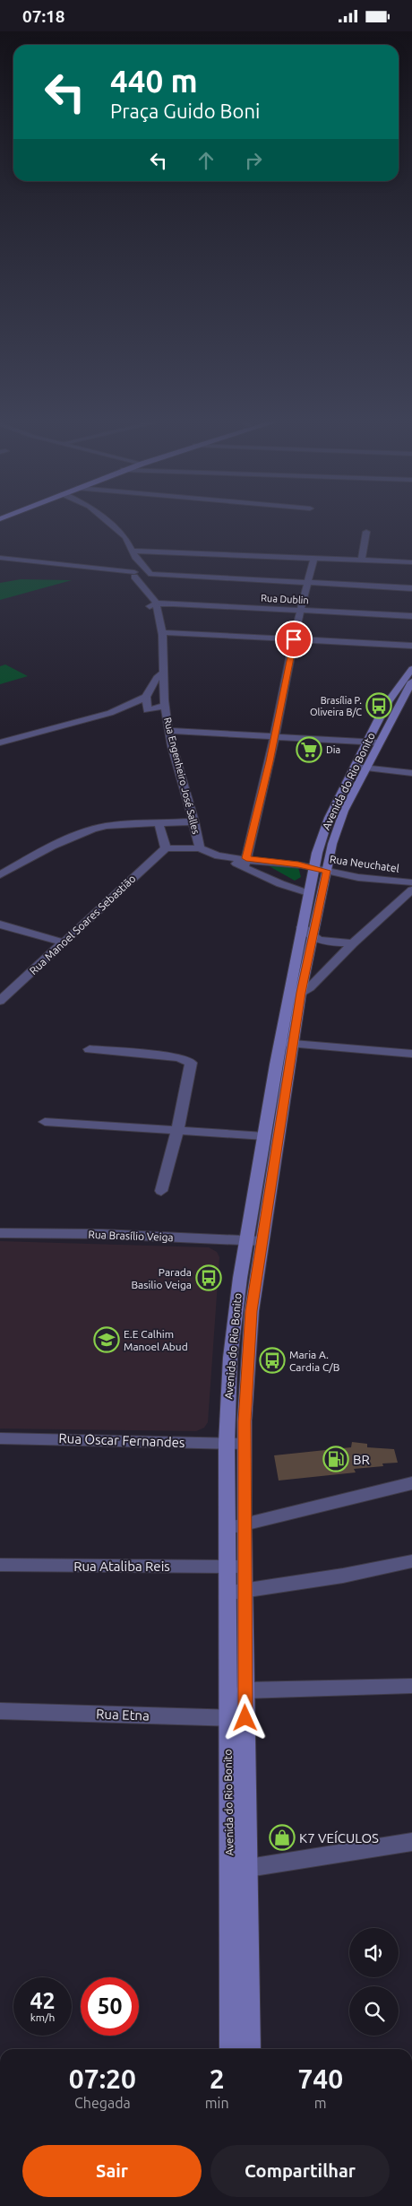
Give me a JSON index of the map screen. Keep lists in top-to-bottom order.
{
  "streets": {
    "main road": ["Avenida do Rio Bonito"],
    "street": [
      "Rua Dublin",
      "Rua Engenheiro José Salles",
      "Rua Neuchatel",
      "Rua Manoel Soares Sebastião",
      "Rua Brasílio Veiga",
      "Rua Oscar Fernandes",
      "Rua Ataliba Reis",
      "Rua Etna"
    ]
  },
  "crossings": [
    ["Rua Dublin", "Rua Engenheiro José Salles"],
    ["Avenida do Rio Bonito", "Rua Neuchatel"],
    ["Avenida do Rio Bonito", "Rua Brasílio Veiga"],
    ["Avenida do Rio Bonito", "Rua Oscar Fernandes"],
    ["Avenida do Rio Bonito", "Rua Ataliba Reis"],
    ["Avenida do Rio Bonito", "Rua Etna"]
  ],
  "places": {
    "bus stop": ["Brasília P. Oliveira B/C", "Parada Basilio Veiga", "Maria A. Cardia C/B"],
    "supermarket": ["Dia"],
    "school or university": ["E.E Calhim Manoel Abud"],
    "fuel station": ["BR"],
    "shop": ["K7 VEÍCULOS"]
  },
  "page": {
    "status": "07:18",
    "turn": ["440 m", "Praça Guido Boni"],
    "speed": "42 km/h",
    "limit": "50",
    "eta": [
      "07:20",
      "Chegada",
      "2",
      "min",
      "740",
      "m"
    ],
    "buttons": ["Sair", "Compartilhar"]
  }
}
